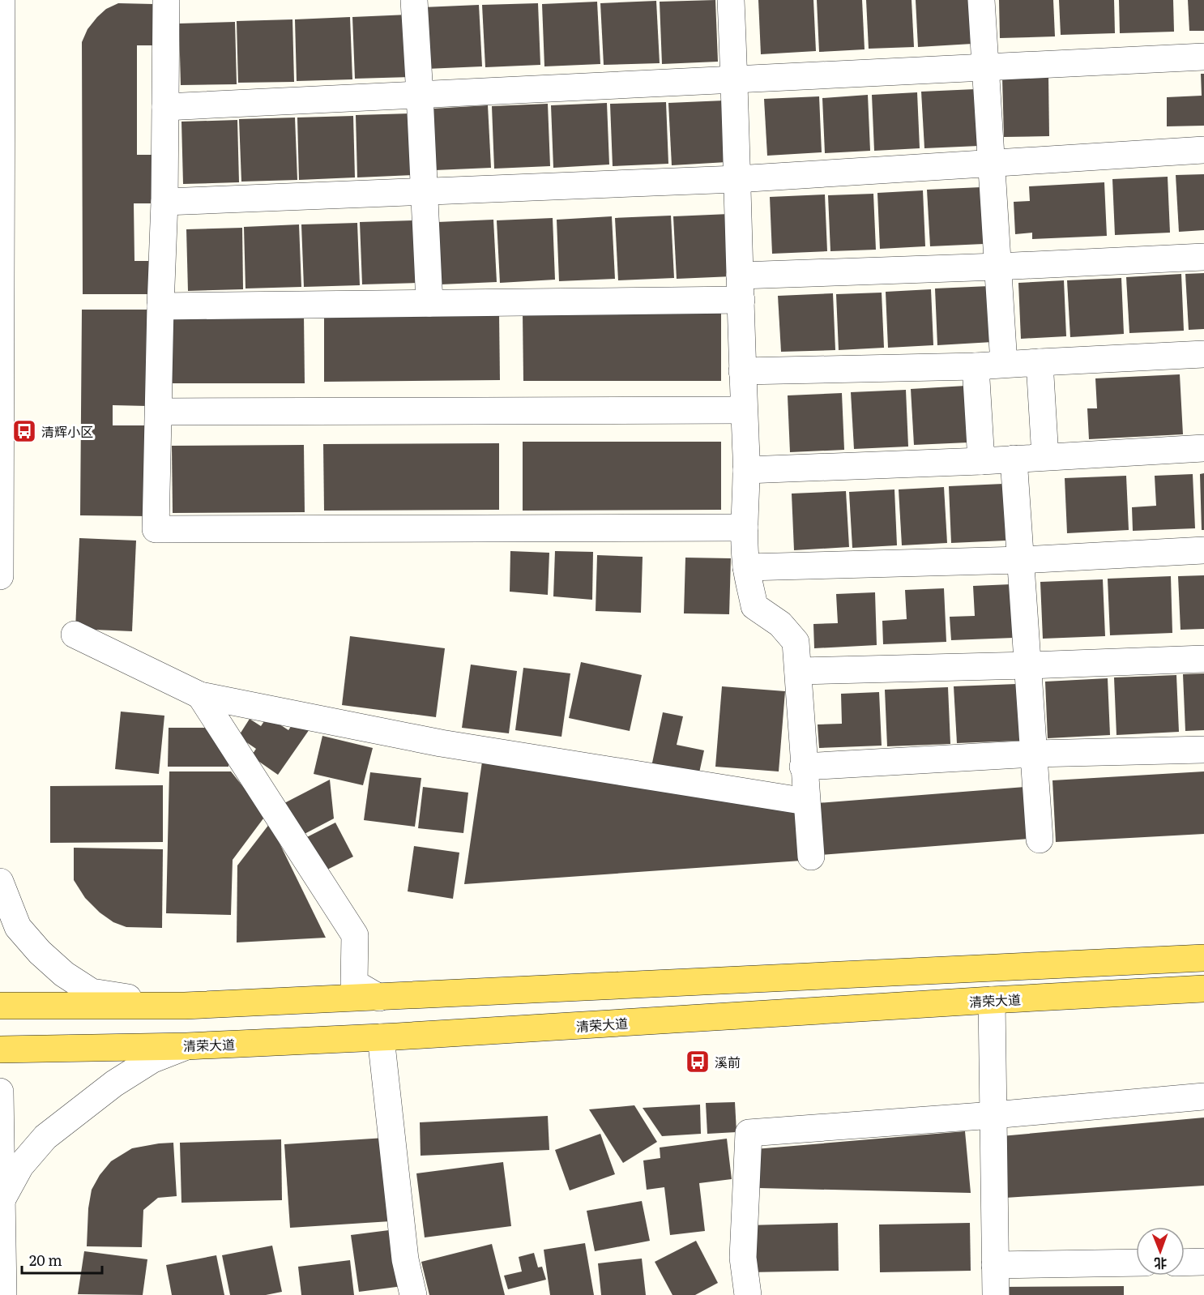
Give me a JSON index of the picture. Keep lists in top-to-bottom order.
{
  "streets": {
    "main road": ["清荣大道"]
  },
  "places": {
    "bus stop": ["清辉小区", "溪前"]
  },
  "scale_bar": "20 m",
  "north": "bottom"
}
